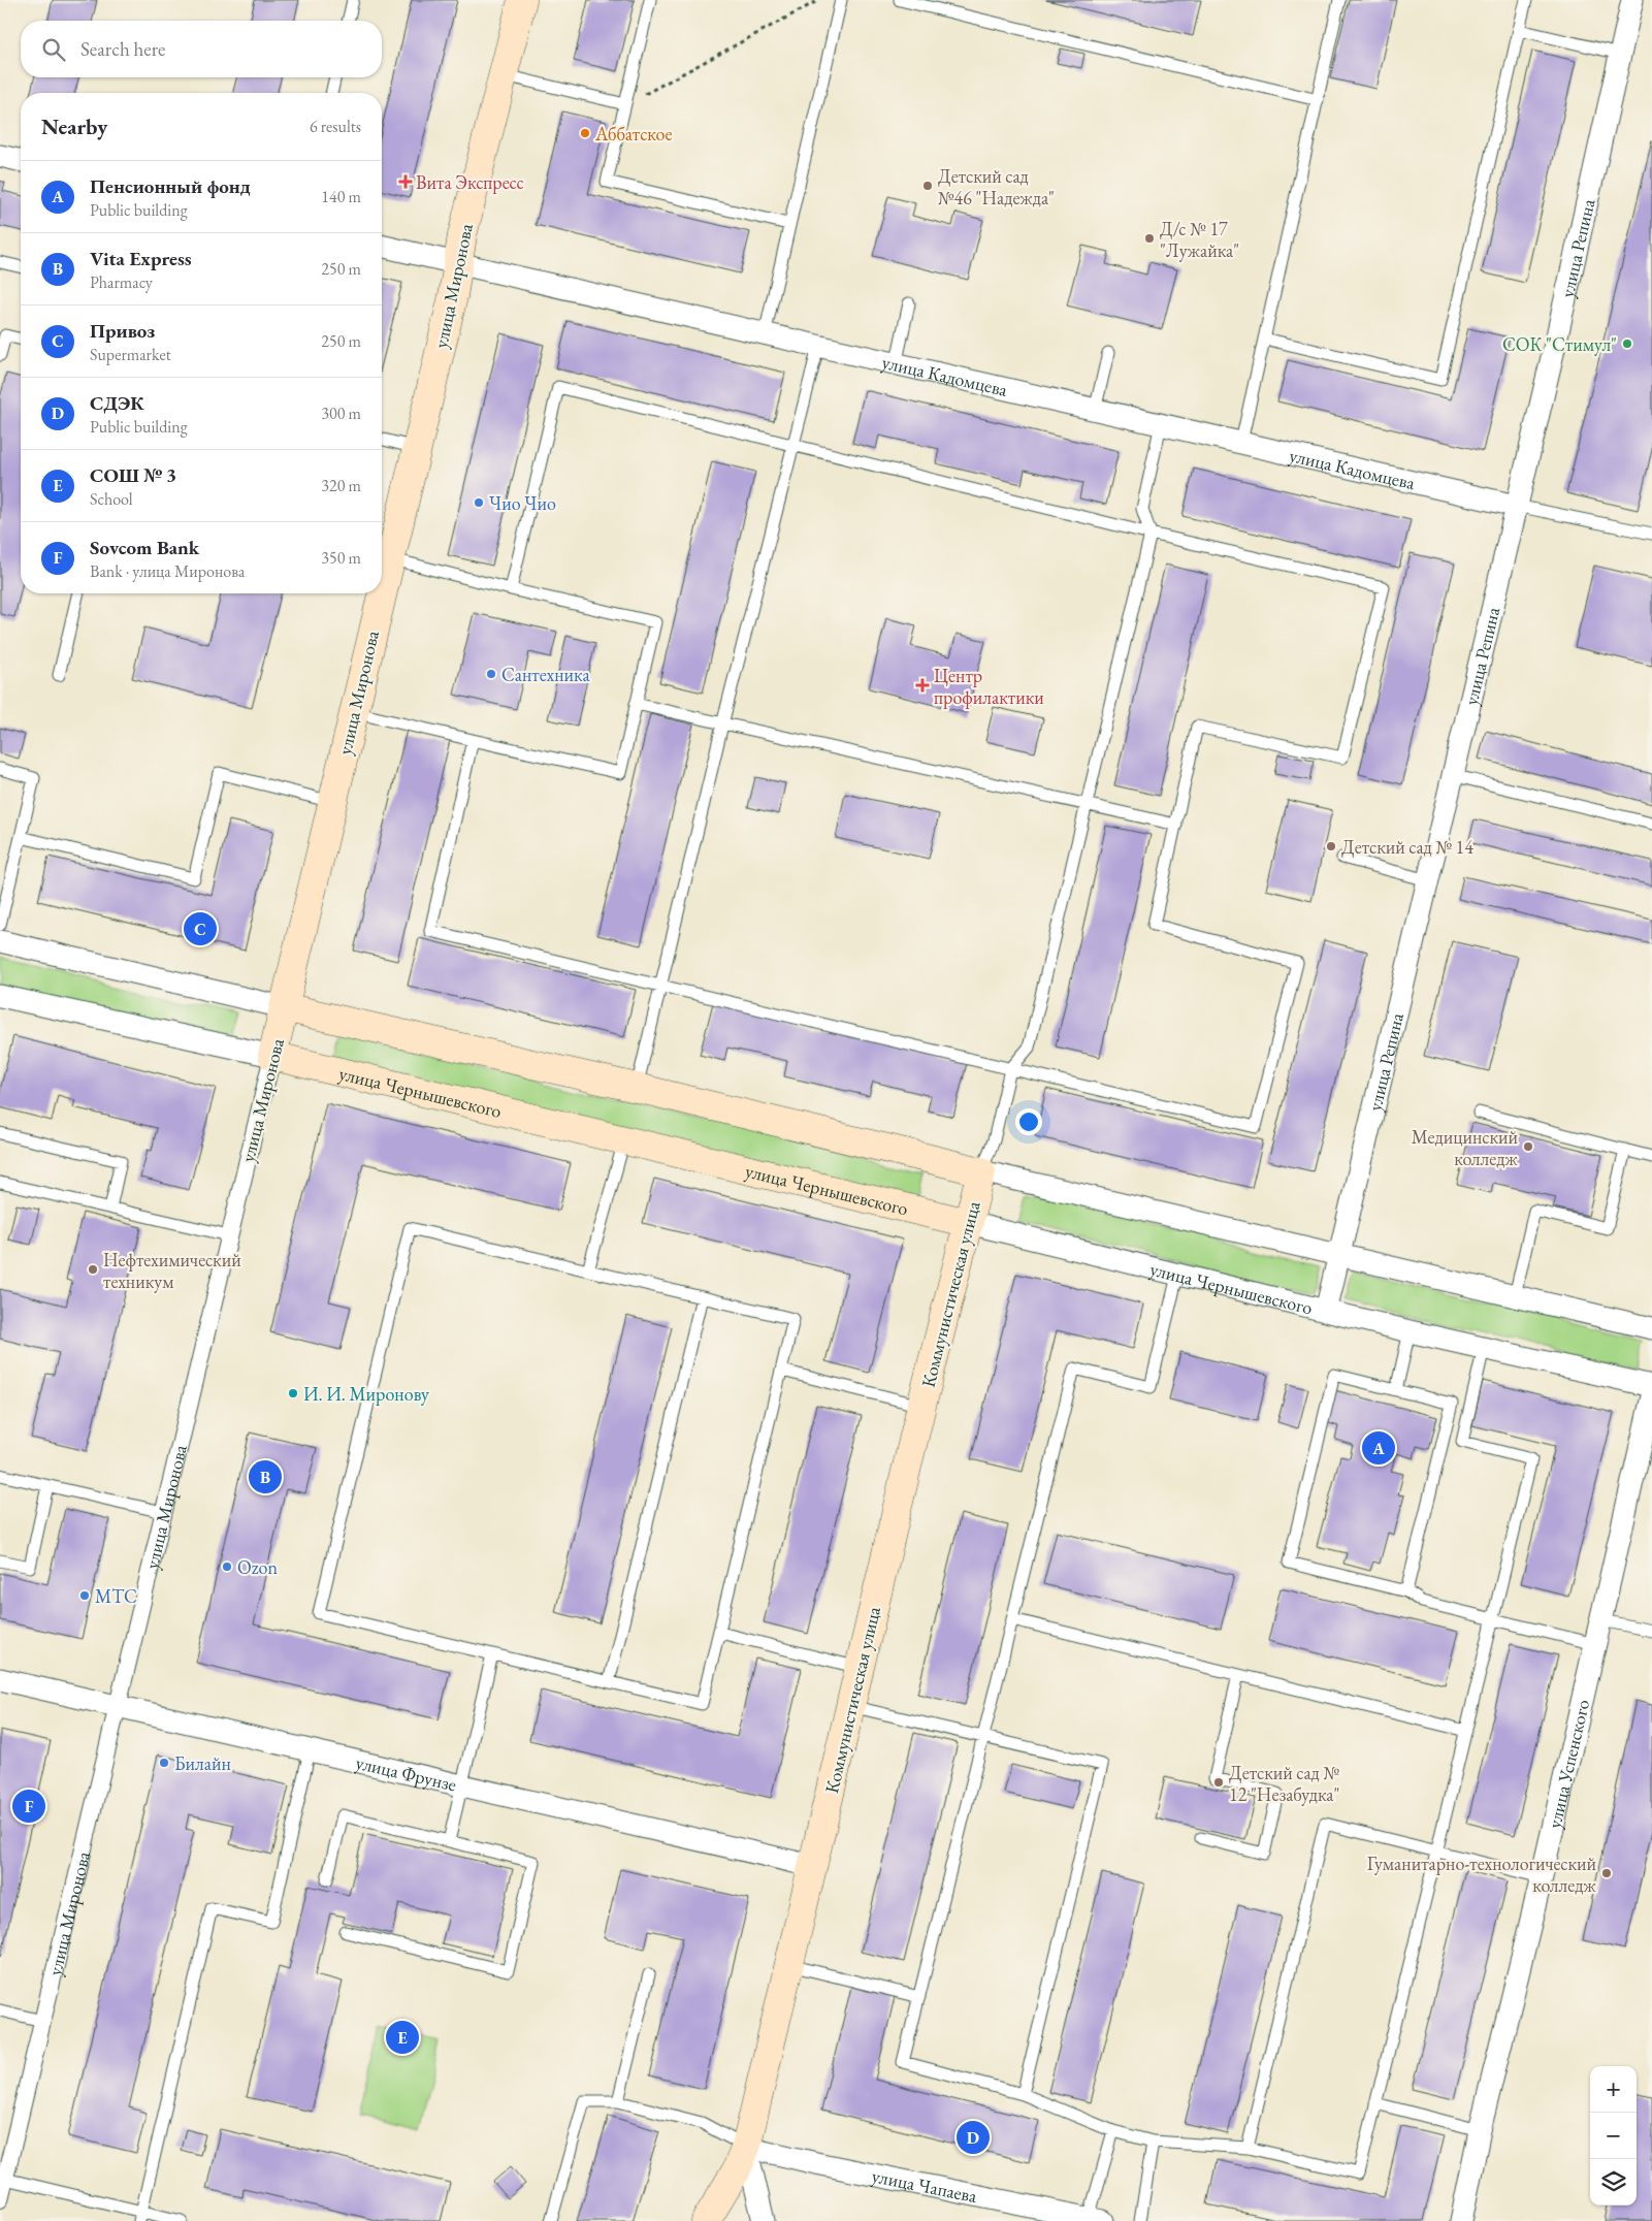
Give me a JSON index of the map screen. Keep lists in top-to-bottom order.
{
  "streets": {
    "main road": ["улица Миронова", "улица Чернышевского", "Коммунистическая улица"],
    "street": [
      "улица Репина",
      "улица Кадомцева",
      "улица Успенского",
      "улица Фрунзе",
      "улица Чапаева"
    ]
  },
  "crossings": [
    ["улица Репина", "улица Кадомцева"],
    ["улица Репина", "улица Чернышевского"],
    ["улица Миронова", "улица Кадомцева"],
    ["улица Миронова", "улица Чернышевского"],
    ["улица Миронова", "улица Фрунзе"],
    ["улица Чернышевского", "Коммунистическая улица"],
    ["Коммунистическая улица", "улица Фрунзе"],
    ["Коммунистическая улица", "улица Чапаева"]
  ],
  "places": {
    "other": [
      "Аббатское",
      "Детский сад №46 \"Надежда\"",
      "Д/с № 17 \"Лужайка\"",
      "СОК \"Стимул\"",
      "Чио Чио",
      "Сантехника",
      "Детский сад № 14",
      "Медицинский колледж",
      "Нефтехимический техникум",
      "И. И. Миронову",
      "Ozon",
      "МТС",
      "Билайн",
      "Детский сад № 12 \"Незабудка\"",
      "Гуманитарно-технологический колледж"
    ],
    "health": ["Вита Экспресс", "Центр профилактики"]
  },
  "page": {
    "search": "Search here",
    "heading": ["Nearby", "6 results"],
    "list": [
      {
        "mark": "A",
        "name": "Пенсионный фонд",
        "note": "Public building",
        "value": "140 m"
      },
      {
        "mark": "B",
        "name": "Vita Express",
        "note": "Pharmacy",
        "value": "250 m"
      },
      {
        "mark": "C",
        "name": "Привоз",
        "note": "Supermarket",
        "value": "250 m"
      },
      {
        "mark": "D",
        "name": "СДЭК",
        "note": "Public building",
        "value": "300 m"
      },
      {
        "mark": "E",
        "name": "СОШ № 3",
        "note": "School",
        "value": "320 m"
      },
      {
        "mark": "F",
        "name": "Sovcom Bank",
        "note": "Bank · улица Миронова",
        "value": "350 m"
      }
    ],
    "pins": [
      "C",
      "A",
      "B",
      "F",
      "E",
      "D"
    ],
    "map_buttons": ["+", "−"]
  }
}
